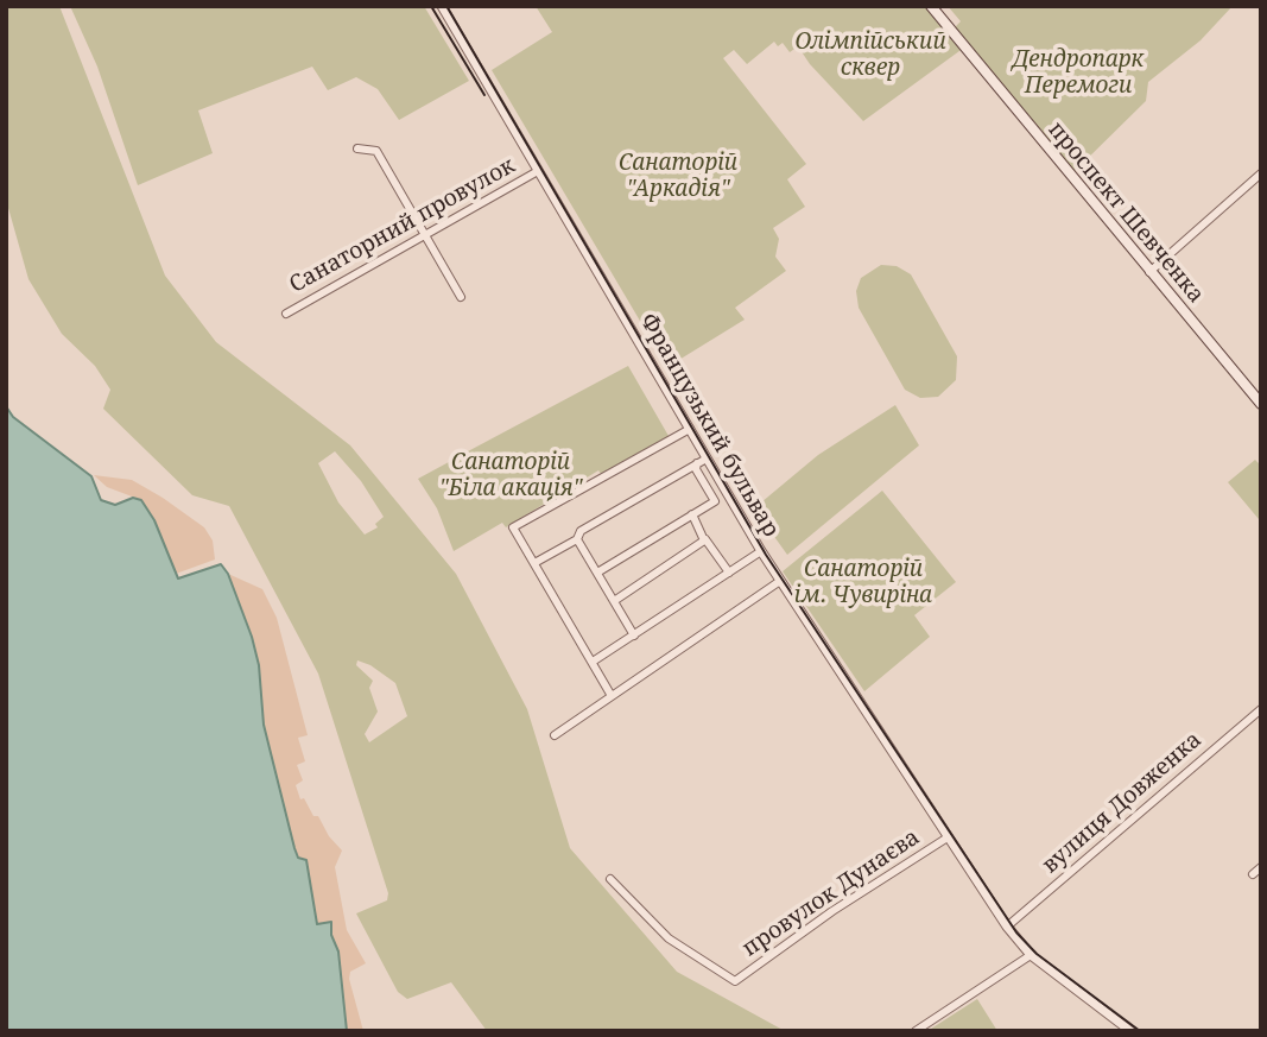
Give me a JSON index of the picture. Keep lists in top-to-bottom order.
{
  "streets": {
    "main road": ["проспект Шевченка"],
    "street": [
      "Санаторний провулок",
      "Французький бульвар",
      "вулиця Довженка",
      "провулок Дунаєва"
    ]
  },
  "crossings": [
    ["Санаторний провулок", "Французький бульвар"],
    ["Французький бульвар", "вулиця Довженка"],
    ["Французький бульвар", "провулок Дунаєва"]
  ],
  "parks": [
    "Олімпійський сквер",
    "Дендропарк Перемоги",
    "Санаторій \"Аркадія\"",
    "Санаторій \"Біла акація\"",
    "Санаторій ім. Чувиріна"
  ]
}
